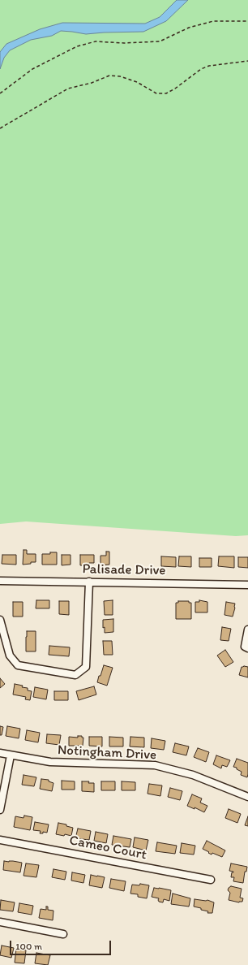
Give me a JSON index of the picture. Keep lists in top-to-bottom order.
{
  "streets": {
    "street": ["Palisade Drive", "Notingham Drive", "Cameo Court"]
  },
  "scale_bar": "100 m"
}
